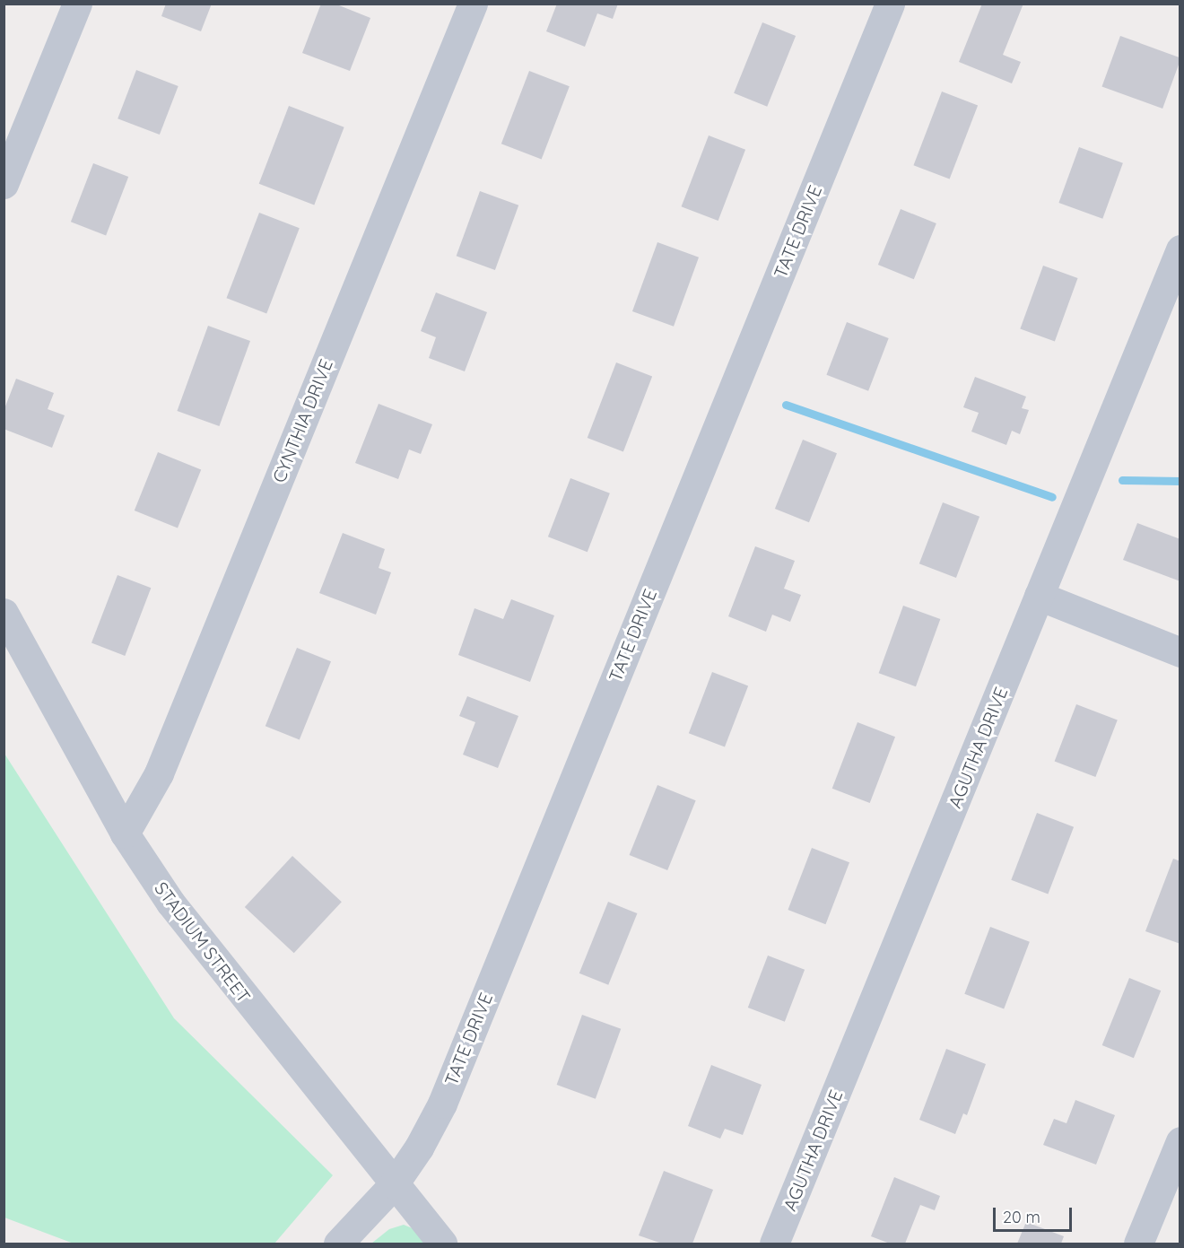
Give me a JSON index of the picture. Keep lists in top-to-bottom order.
{
  "streets": {
    "street": [
      "TATE DRIVE",
      "CYNTHIA DRIVE",
      "AGUTHA DRIVE",
      "STADIUM STREET"
    ]
  },
  "crossings": [
    ["TATE DRIVE", "STADIUM STREET"],
    ["CYNTHIA DRIVE", "STADIUM STREET"]
  ],
  "scale_bar": "20 m"
}
